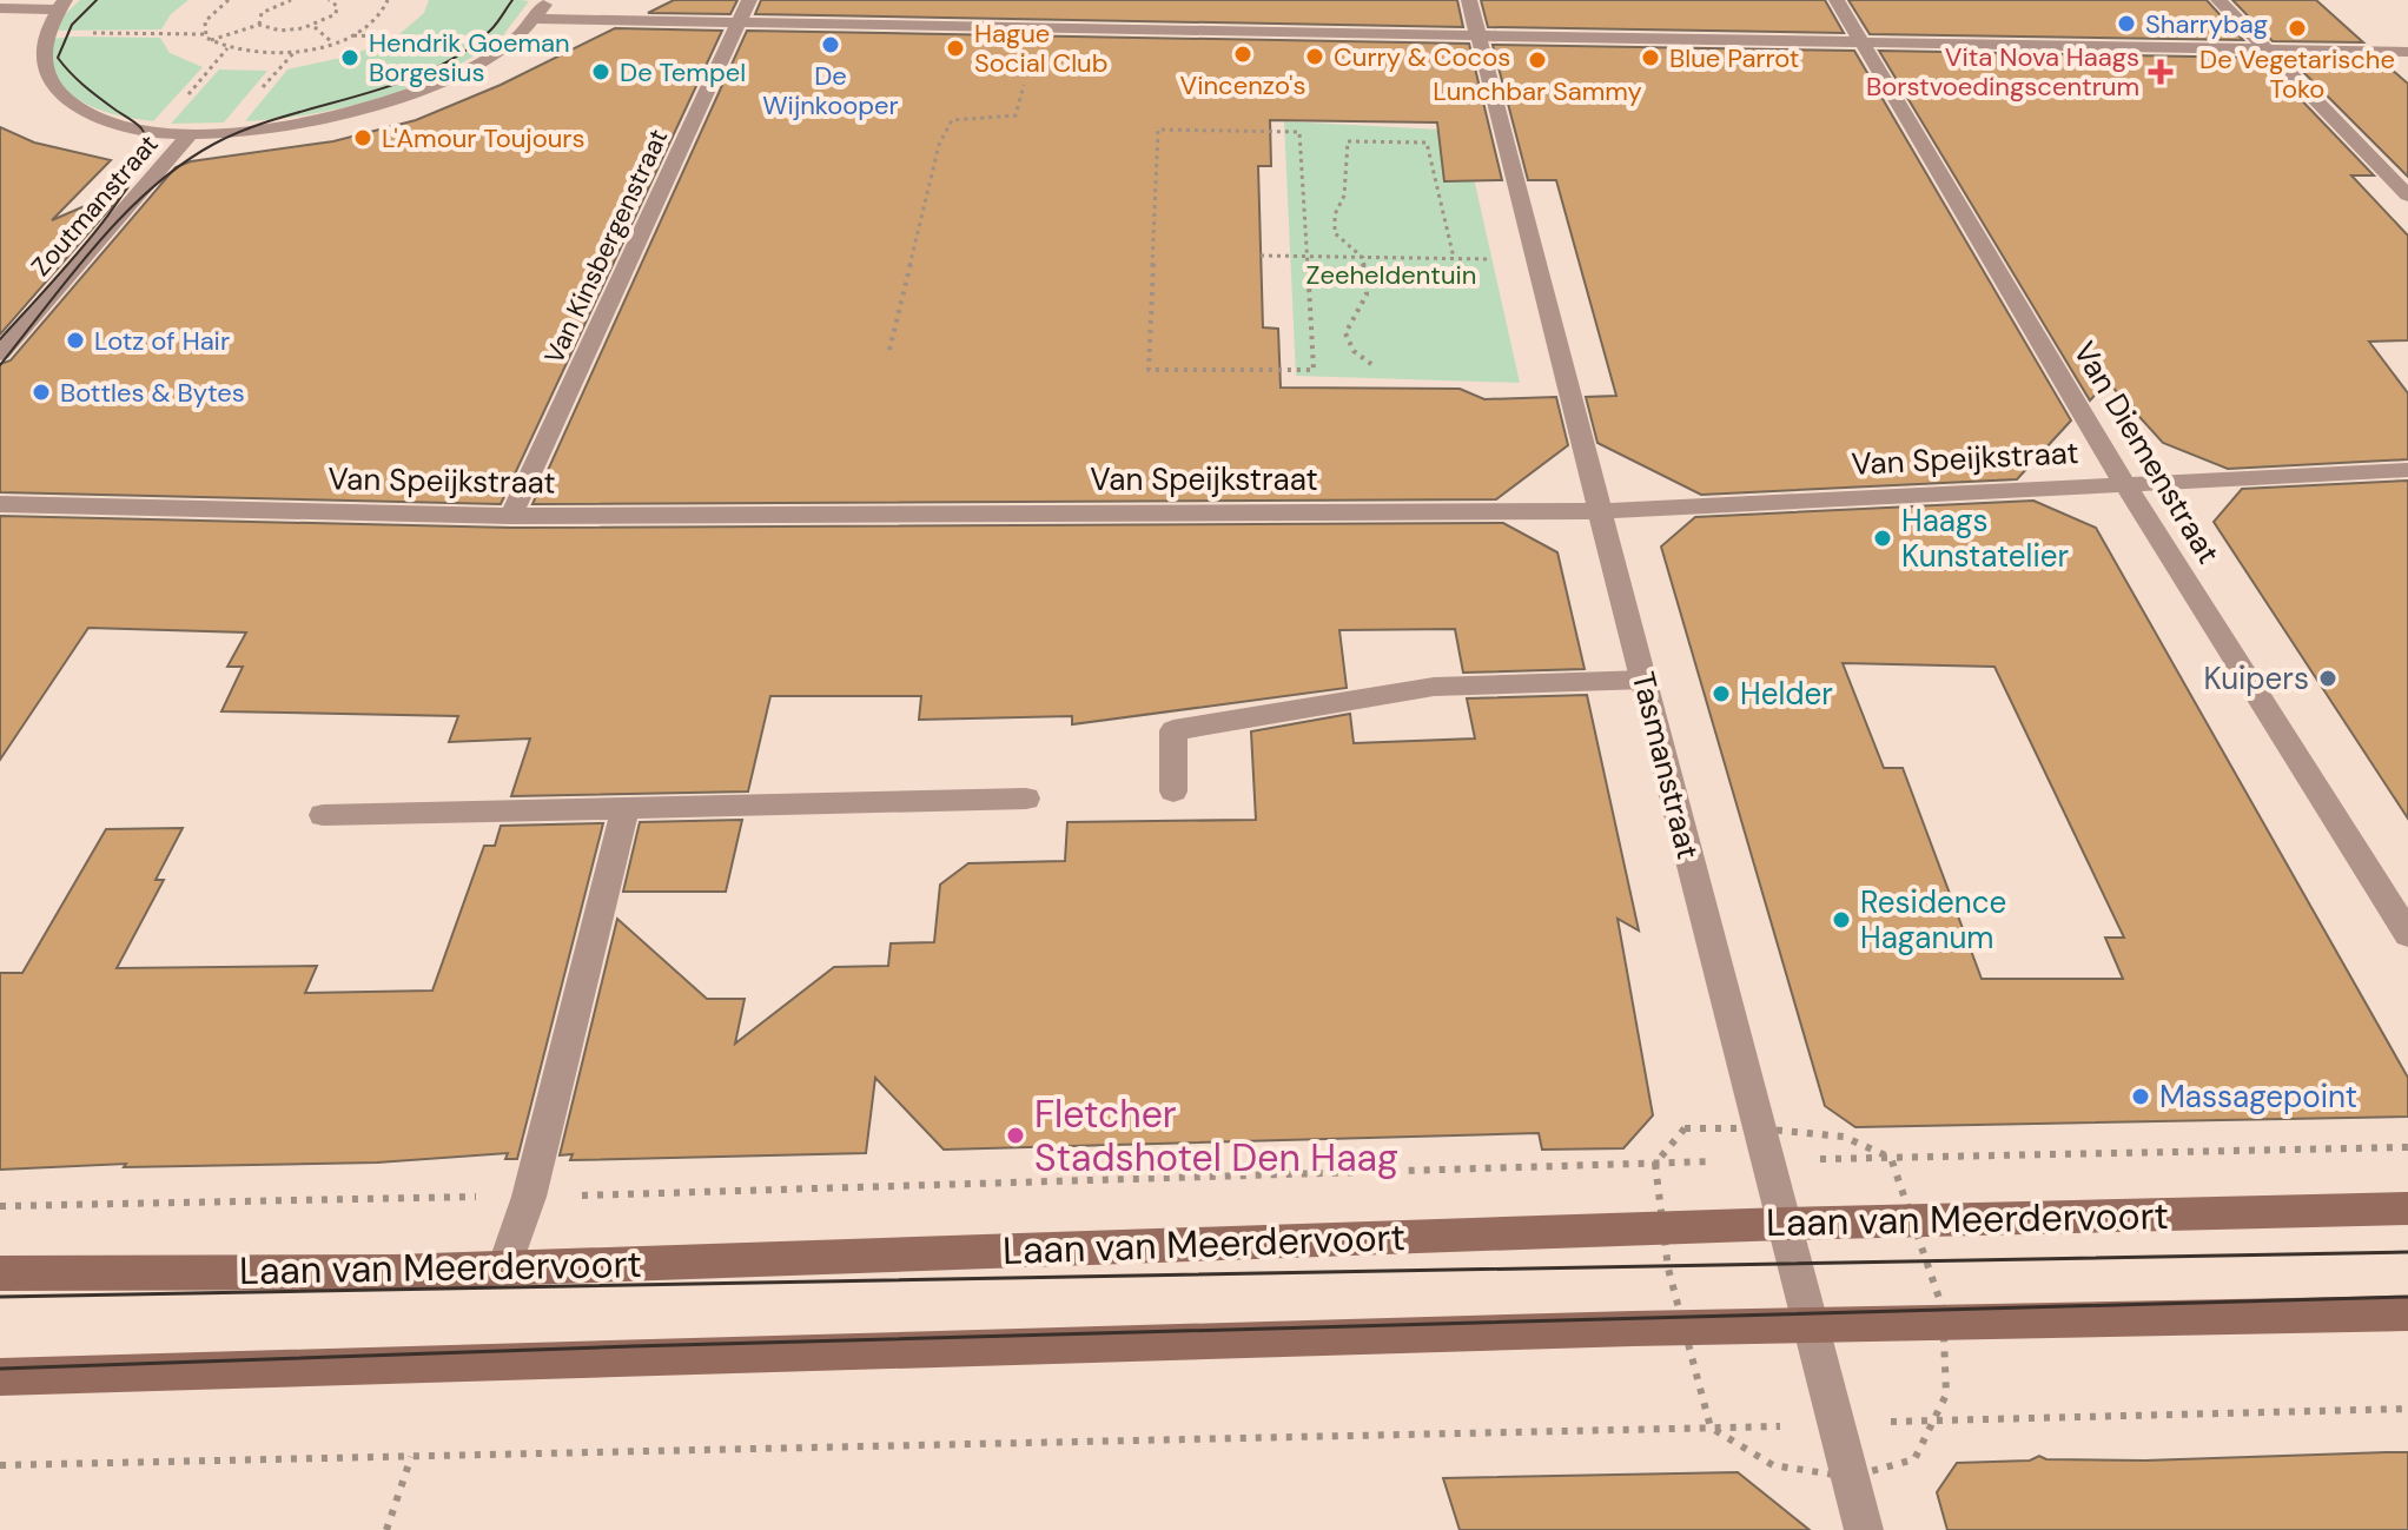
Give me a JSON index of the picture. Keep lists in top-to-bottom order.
{
  "streets": {
    "street": [
      "Zoutmanstraat",
      "Van Kinsbergenstraat",
      "Van Diemenstraat",
      "Van Speijkstraat",
      "Tasmanstraat",
      "Laan van Meerdervoort"
    ]
  },
  "crossings": [
    ["Van Kinsbergenstraat", "Van Speijkstraat"],
    ["Van Diemenstraat", "Van Speijkstraat"],
    ["Van Speijkstraat", "Tasmanstraat"],
    ["Tasmanstraat", "Laan van Meerdervoort"]
  ],
  "parks": ["Zeeheldentuin"],
  "places": {
    "other": [
      "Sharrybag",
      "De Vegetarische Toko",
      "De Wijnkooper",
      "Hague Social Club",
      "Vincenzo's",
      "Curry & Cocos",
      "Hendrik Goeman Borgesius",
      "Blue Parrot",
      "Lunchbar Sammy",
      "De Tempel",
      "L'Amour Toujours",
      "Lotz of Hair",
      "Bottles & Bytes",
      "Haags Kunstatelier",
      "Kuipers",
      "Helder",
      "Residence Haganum",
      "Massagepoint",
      "Fletcher Stadshotel Den Haag"
    ],
    "health": ["Vita Nova Haags Borstvoedingscentrum"]
  }
}
